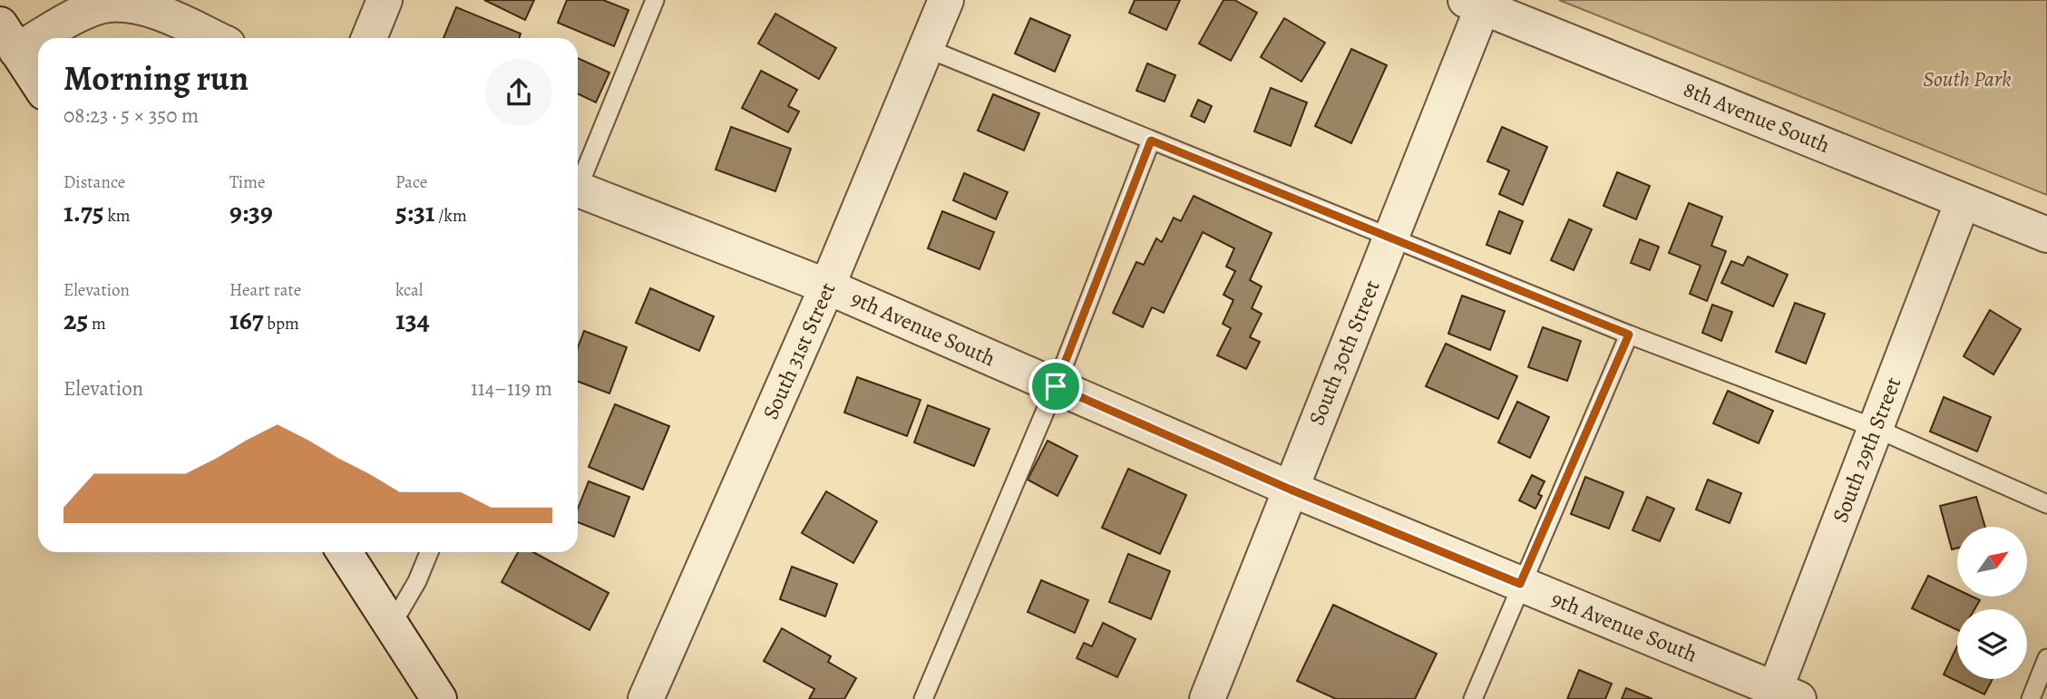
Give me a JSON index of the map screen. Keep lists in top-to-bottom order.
{
  "streets": {
    "street": [
      "8th Avenue South",
      "9th Avenue South",
      "South 31st Street",
      "South 30th Street",
      "South 29th Street"
    ]
  },
  "crossings": [
    ["8th Avenue South", "South 30th Street"],
    ["8th Avenue South", "South 29th Street"],
    ["9th Avenue South", "South 31st Street"],
    ["9th Avenue South", "South 30th Street"],
    ["9th Avenue South", "South 29th Street"]
  ],
  "parks": ["South Park"],
  "north": "top right",
  "page": {
    "heading": ["Morning run", "08:23 · 5 × 350 m"],
    "stats": [
      ["Distance", "1.75 km"],
      ["Time", "9:39"],
      ["Pace", "5:31 /km"],
      ["Elevation", "25 m"],
      ["Heart rate", "167 bpm"],
      ["kcal", "134"]
    ],
    "chart": ["Elevation", "114–119 m"]
  }
}
